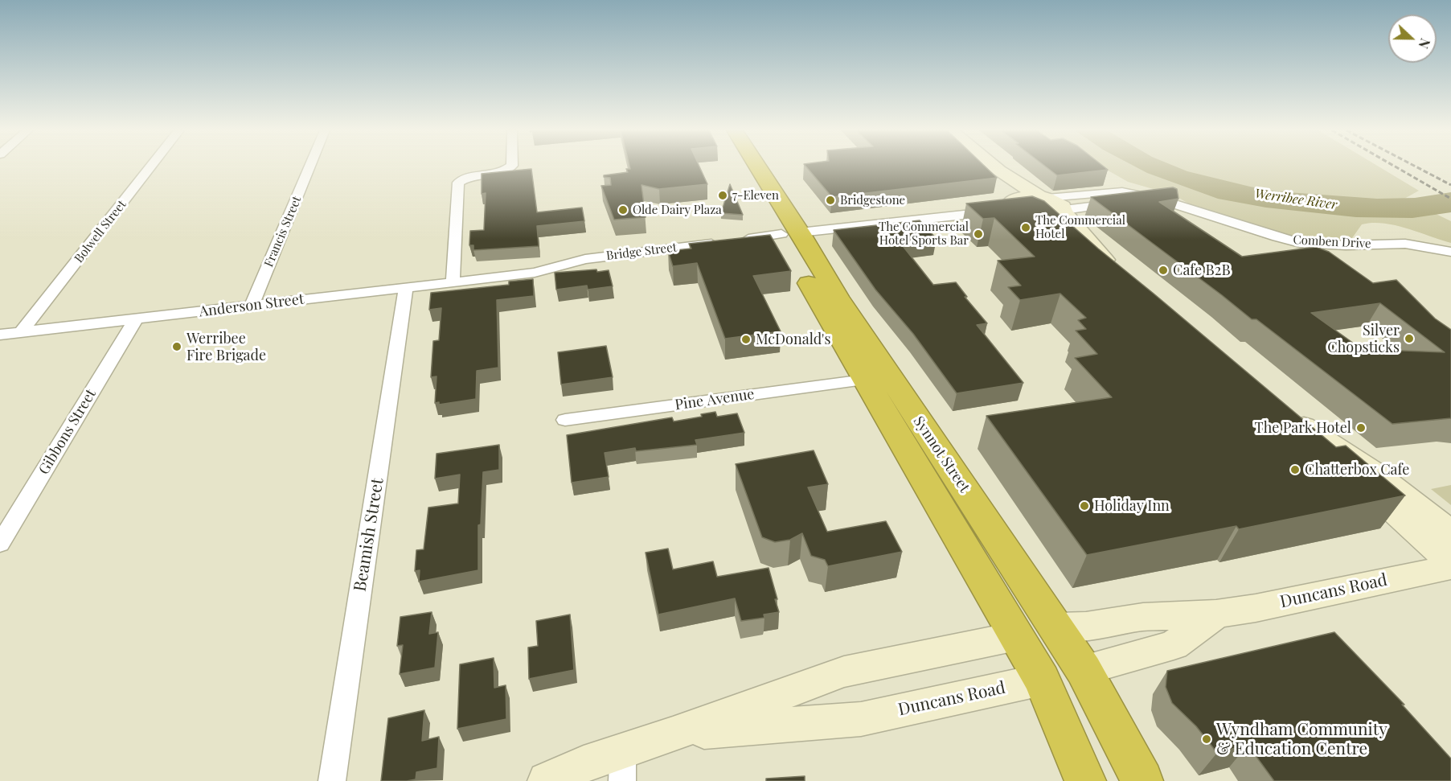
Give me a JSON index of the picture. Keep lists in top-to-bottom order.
{
  "streets": {
    "highway": ["Synnot Street", "Duncans Road"],
    "street": [
      "Bolwell Street",
      "Francis Street",
      "Comben Drive",
      "Bridge Street",
      "Anderson Street",
      "Pine Avenue",
      "Gibbons Street",
      "Beamish Street"
    ]
  },
  "crossings": [
    ["Bolwell Street", "Anderson Street"],
    ["Francis Street", "Anderson Street"],
    ["Bridge Street", "Anderson Street"],
    ["Bridge Street", "Synnot Street"],
    ["Anderson Street", "Gibbons Street"],
    ["Anderson Street", "Beamish Street"],
    ["Pine Avenue", "Synnot Street"],
    ["Synnot Street", "Duncans Road"]
  ],
  "water": ["Werribee River"],
  "places": [
    "7-Eleven",
    "Bridgestone",
    "Olde Dairy Plaza",
    "The Commercial Hotel",
    "The Commercial Hotel Sports Bar",
    "Cafe B2B",
    "Silver Chopsticks",
    "McDonald's",
    "Werribee Fire Brigade",
    "The Park Hotel",
    "Chatterbox Cafe",
    "Holiday Inn",
    "Wyndham Community & Education Centre"
  ],
  "north": "right"
}
